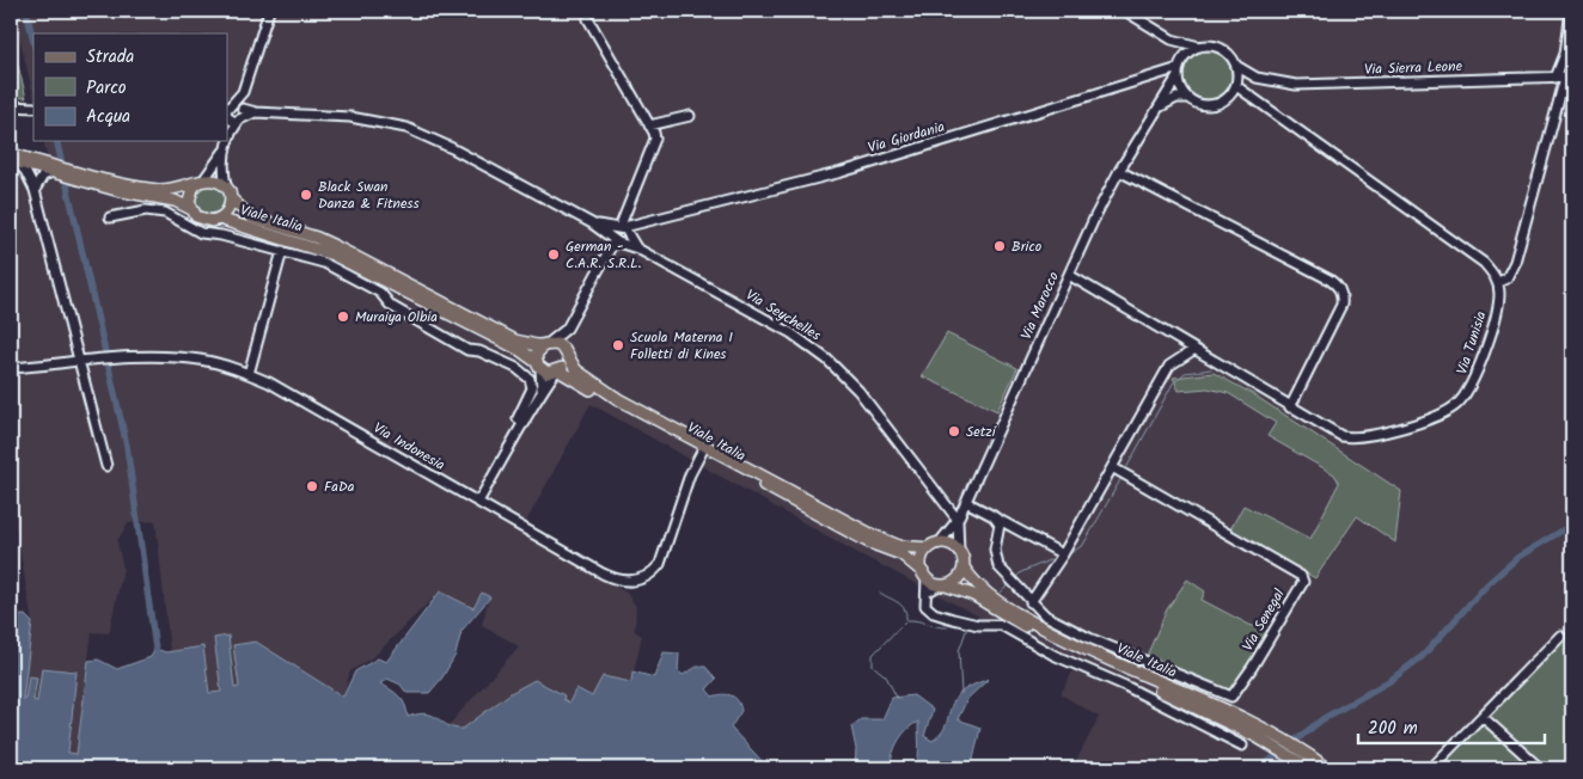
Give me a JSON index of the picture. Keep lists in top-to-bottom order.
{
  "streets": {
    "main road": ["Viale Italia"],
    "street": [
      "Via Sierra Leone",
      "Via Giordania",
      "Via Marocco",
      "Via Seychelles",
      "Via Tunisia",
      "Via Indonesia",
      "Via Senegal"
    ]
  },
  "crossings": [
    ["Via Sierra Leone", "Via Giordania"],
    ["Via Sierra Leone", "Via Marocco"],
    ["Via Giordania", "Via Marocco"],
    ["Via Giordania", "Via Seychelles"],
    ["Viale Italia", "Via Marocco"],
    ["Viale Italia", "Via Indonesia"],
    ["Via Marocco", "Via Seychelles"],
    ["Via Marocco", "Via Tunisia"]
  ],
  "places": [
    "Black Swan Danza & Fitness",
    "Brico",
    "German - C.A.R. S.R.L.",
    "Muraiya Olbia",
    "Scuola Materna I Folletti di Kines",
    "Setzi",
    "FaDa"
  ],
  "legend": ["Strada", "Parco", "Acqua"],
  "scale_bar": "200 m"
}
